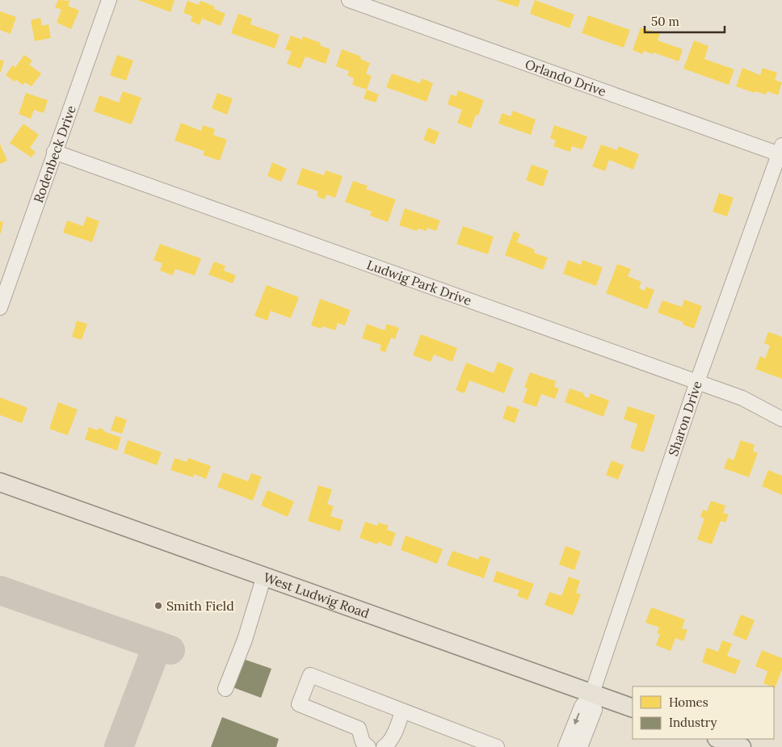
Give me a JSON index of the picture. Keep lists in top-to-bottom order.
{
  "streets": {
    "main road": ["West Ludwig Road"],
    "street": [
      "Orlando Drive",
      "Rodenbeck Drive",
      "Ludwig Park Drive",
      "Sharon Drive"
    ]
  },
  "crossings": [
    ["Orlando Drive", "Sharon Drive"],
    ["Rodenbeck Drive", "Ludwig Park Drive"],
    ["Ludwig Park Drive", "Sharon Drive"],
    ["Sharon Drive", "West Ludwig Road"]
  ],
  "places": ["Smith Field"],
  "legend": ["Homes", "Industry"],
  "scale_bar": "50 m"
}
